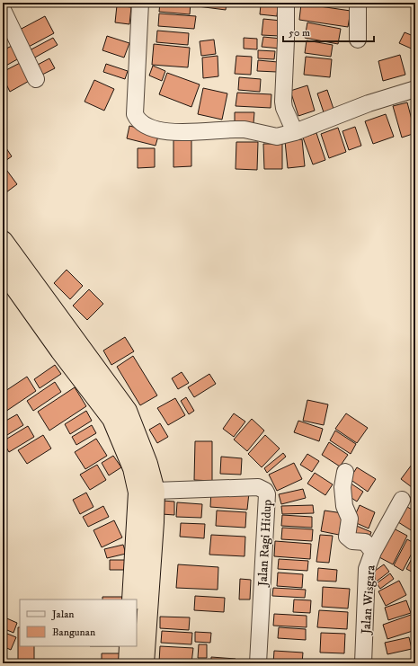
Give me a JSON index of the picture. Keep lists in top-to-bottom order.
{
  "streets": {
    "street": ["Jalan Ragi Hidup", "Jalan Wisgara"]
  },
  "legend": ["Jalan", "Bangunan"],
  "scale_bar": "50 m"
}
